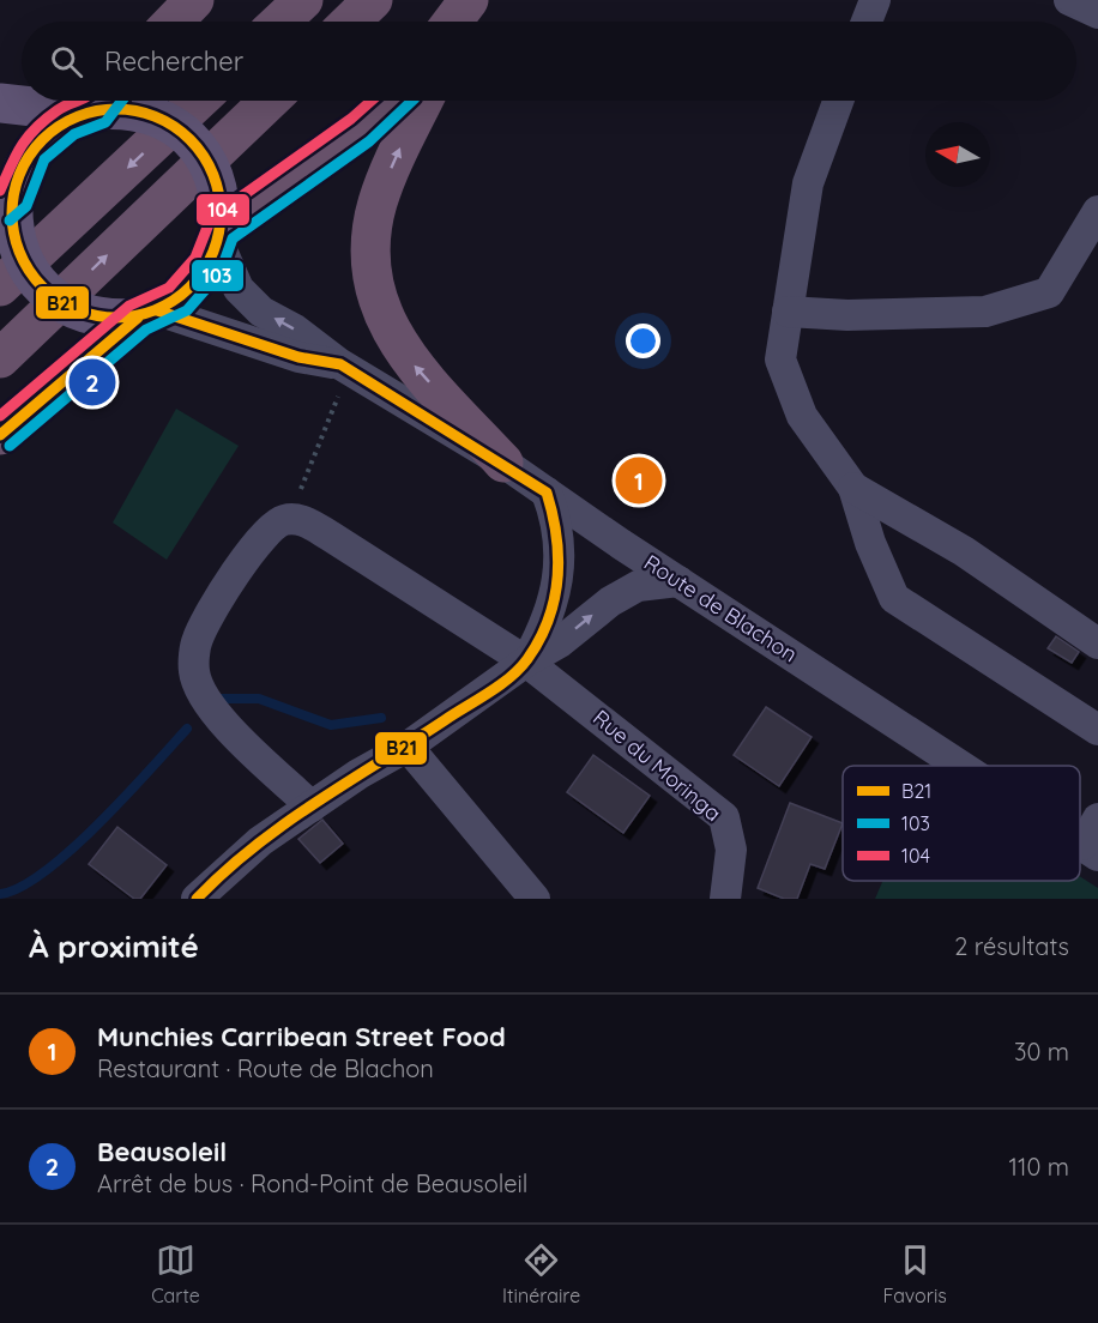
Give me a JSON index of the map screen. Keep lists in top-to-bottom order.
{
  "streets": {
    "street": ["Route de Blachon", "Rue du Moringa"]
  },
  "lines": ["transit line 103", "transit line 104", "transit line B21"],
  "legend": ["B21", "103", "104"],
  "north": "left",
  "page": {
    "search": "Rechercher",
    "pins": ["2", "1"],
    "heading": ["À proximité", "2 résultats"],
    "list": [
      {
        "mark": "1",
        "name": "Munchies Carribean Street Food",
        "note": "Restaurant · Route de Blachon",
        "value": "30 m"
      },
      {
        "mark": "2",
        "name": "Beausoleil",
        "note": "Arrêt de bus · Rond-Point de Beausoleil",
        "value": "110 m"
      }
    ],
    "nav": ["Carte", "Itinéraire", "Favoris"]
  }
}
